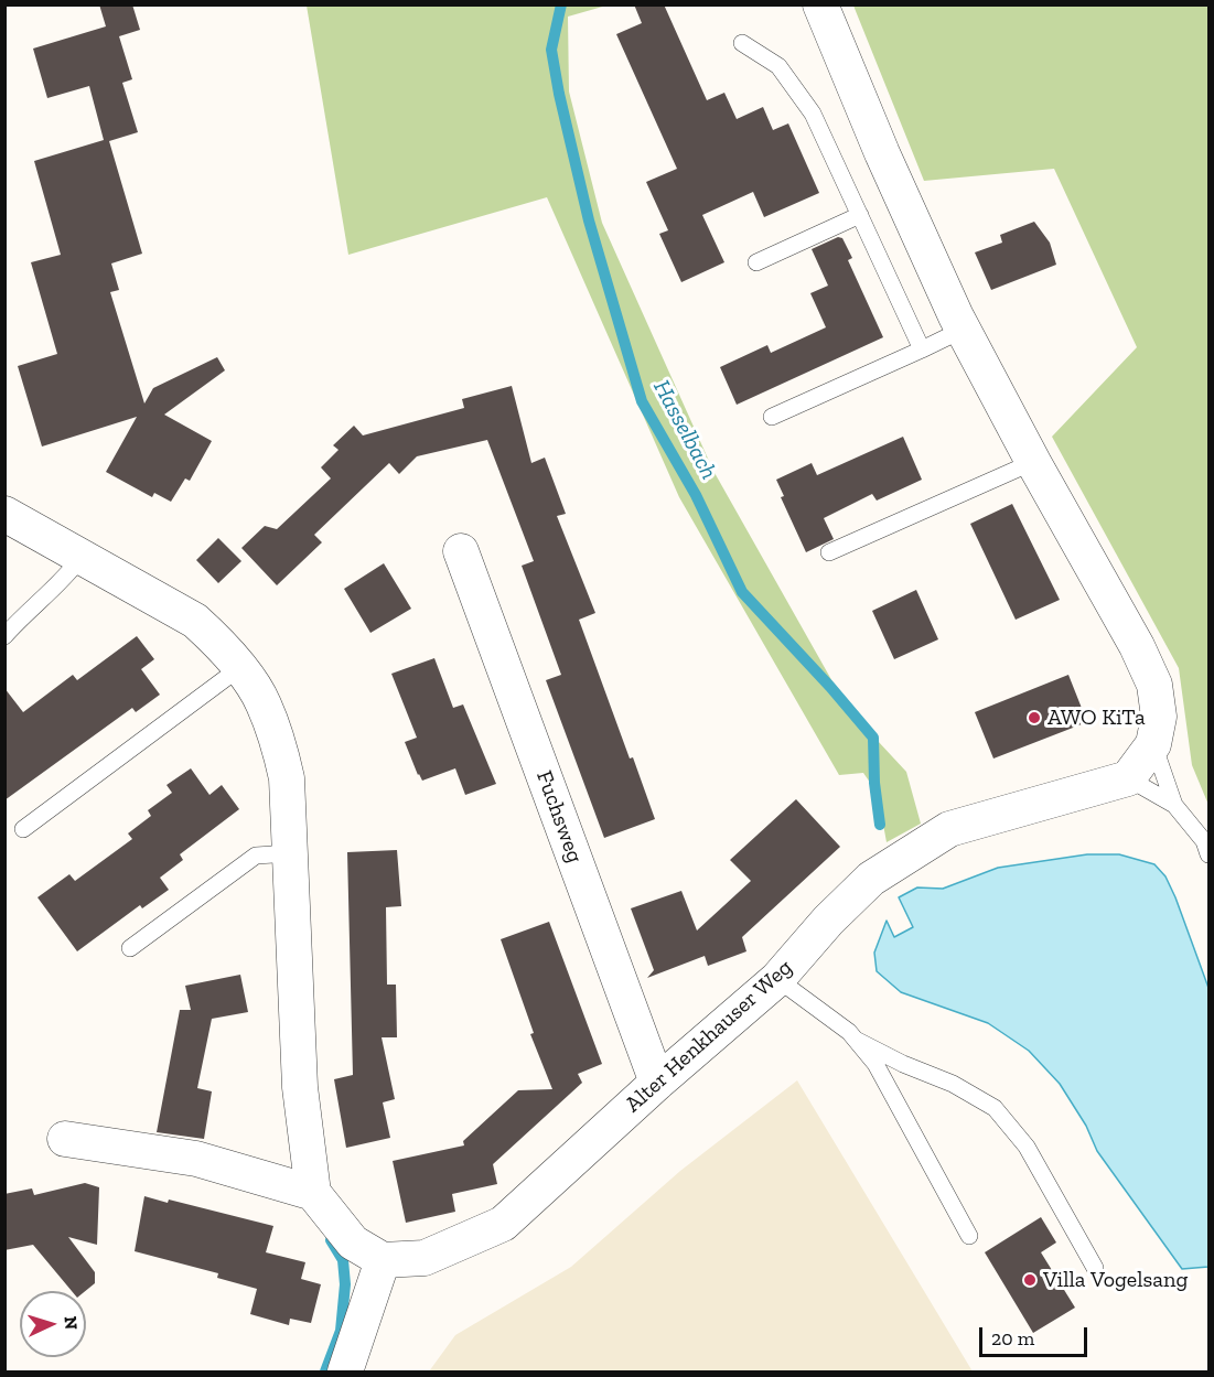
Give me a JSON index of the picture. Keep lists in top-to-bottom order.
{
  "streets": {
    "street": ["Fuchsweg", "Alter Henkhauser Weg"]
  },
  "crossings": [
    ["Fuchsweg", "Alter Henkhauser Weg"]
  ],
  "water": ["Hasselbach"],
  "places": ["AWO KiTa", "Villa Vogelsang"],
  "scale_bar": "20 m",
  "north": "right"
}
